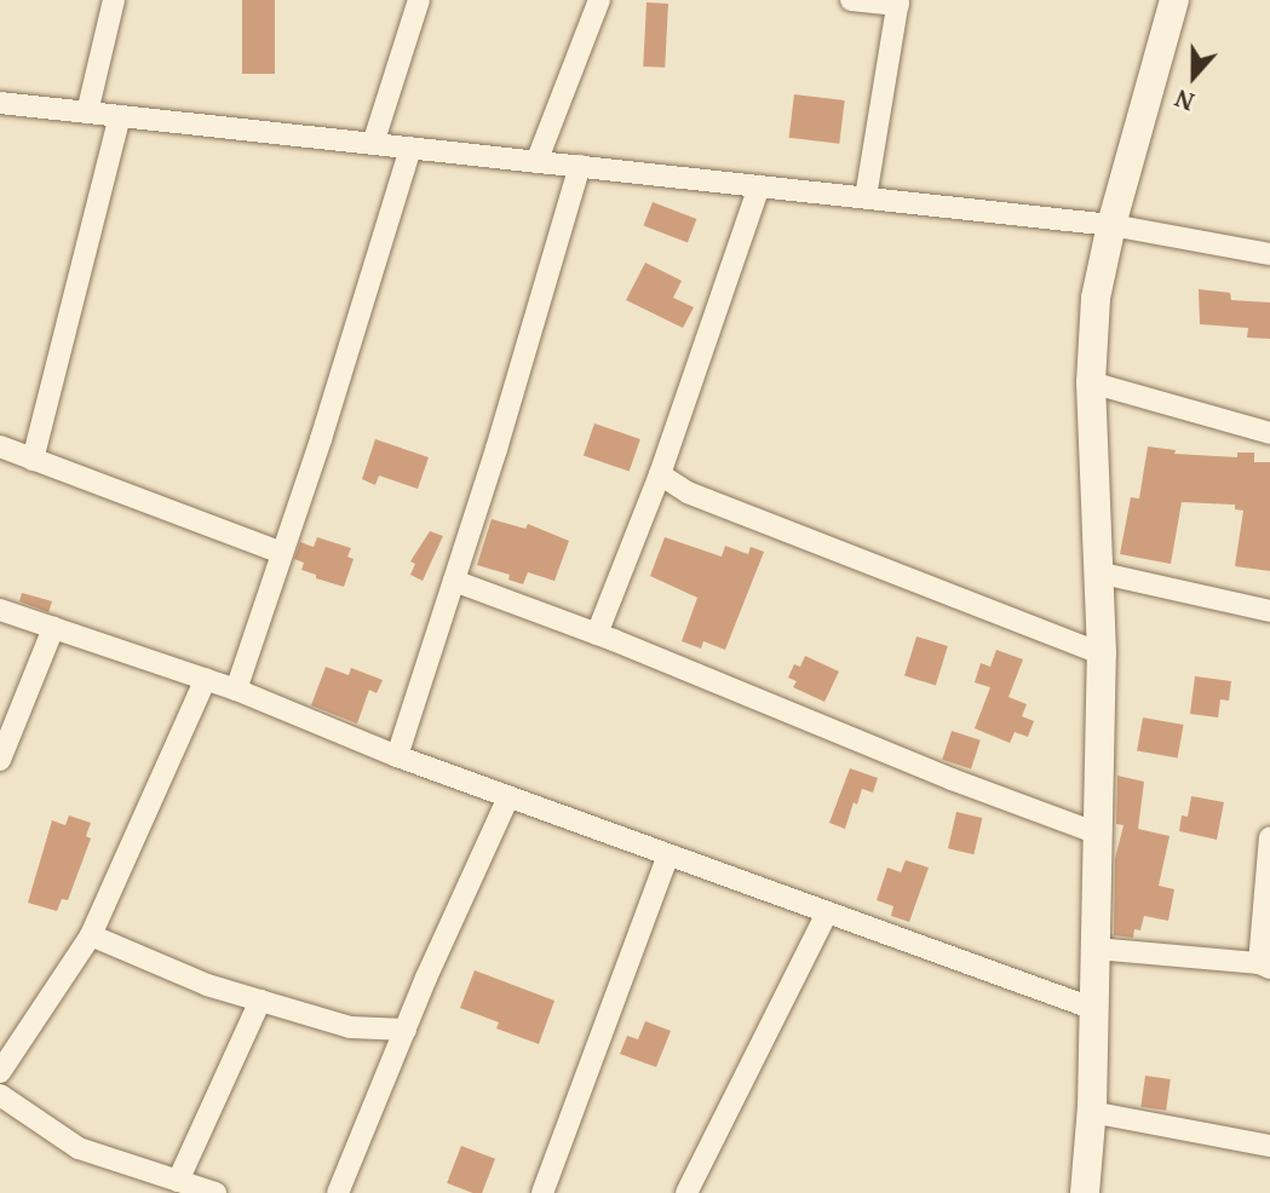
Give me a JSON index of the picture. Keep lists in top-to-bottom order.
{
  "north": "bottom"
}
